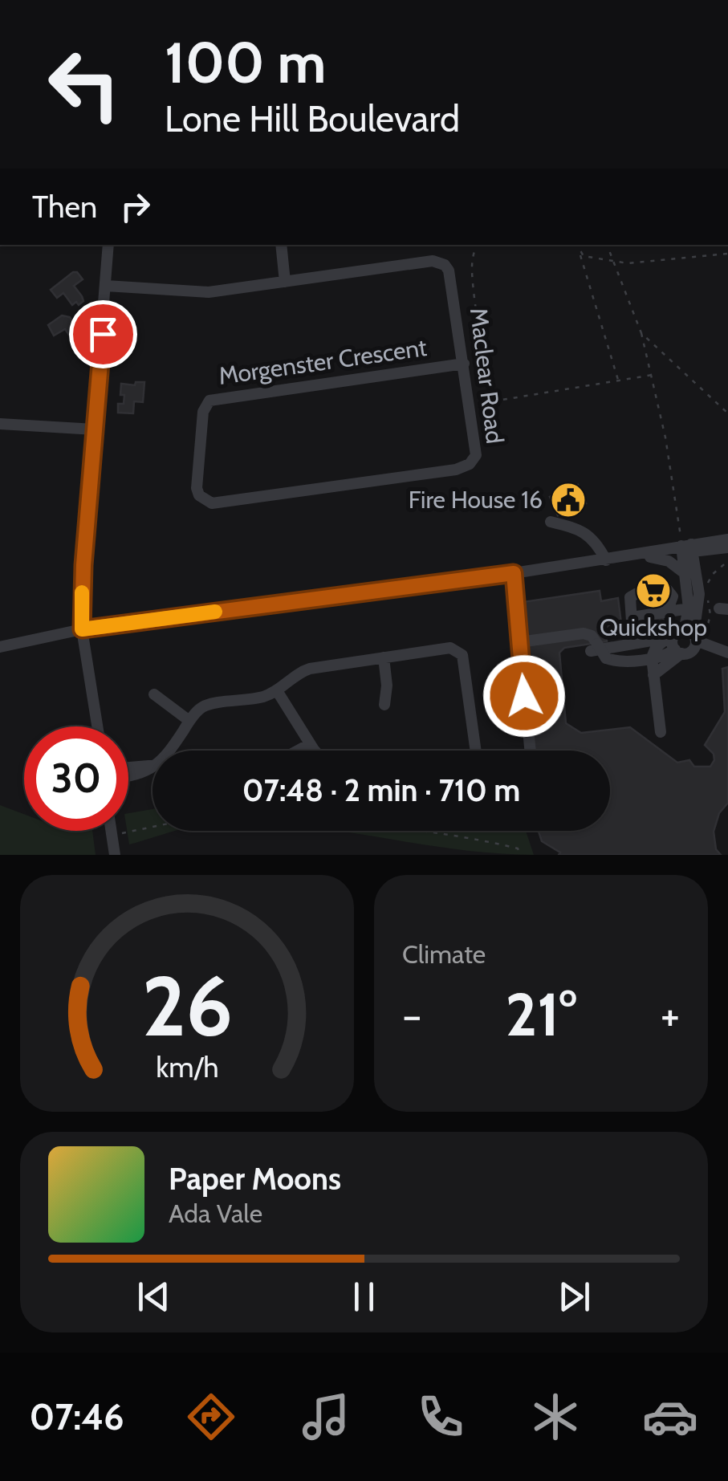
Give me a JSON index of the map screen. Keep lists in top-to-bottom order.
{
  "streets": {
    "street": ["Morgenster Crescent", "Maclear Road"]
  },
  "crossings": [
    ["Morgenster Crescent", "Maclear Road"]
  ],
  "places": {
    "public building": ["Fire House 16"],
    "supermarket": ["Quickshop"]
  },
  "page": {
    "turn": ["100 m", "Lone Hill Boulevard"],
    "then": "Then",
    "limit": "30",
    "trip": "07:48 · 2 min · 710 m",
    "tile": "Climate",
    "heat": ["−", "21°", "+"],
    "song": ["Paper Moons", "Ada Vale"],
    "tabs": "07:46",
    "gauge": ["26", "km/h"]
  }
}
